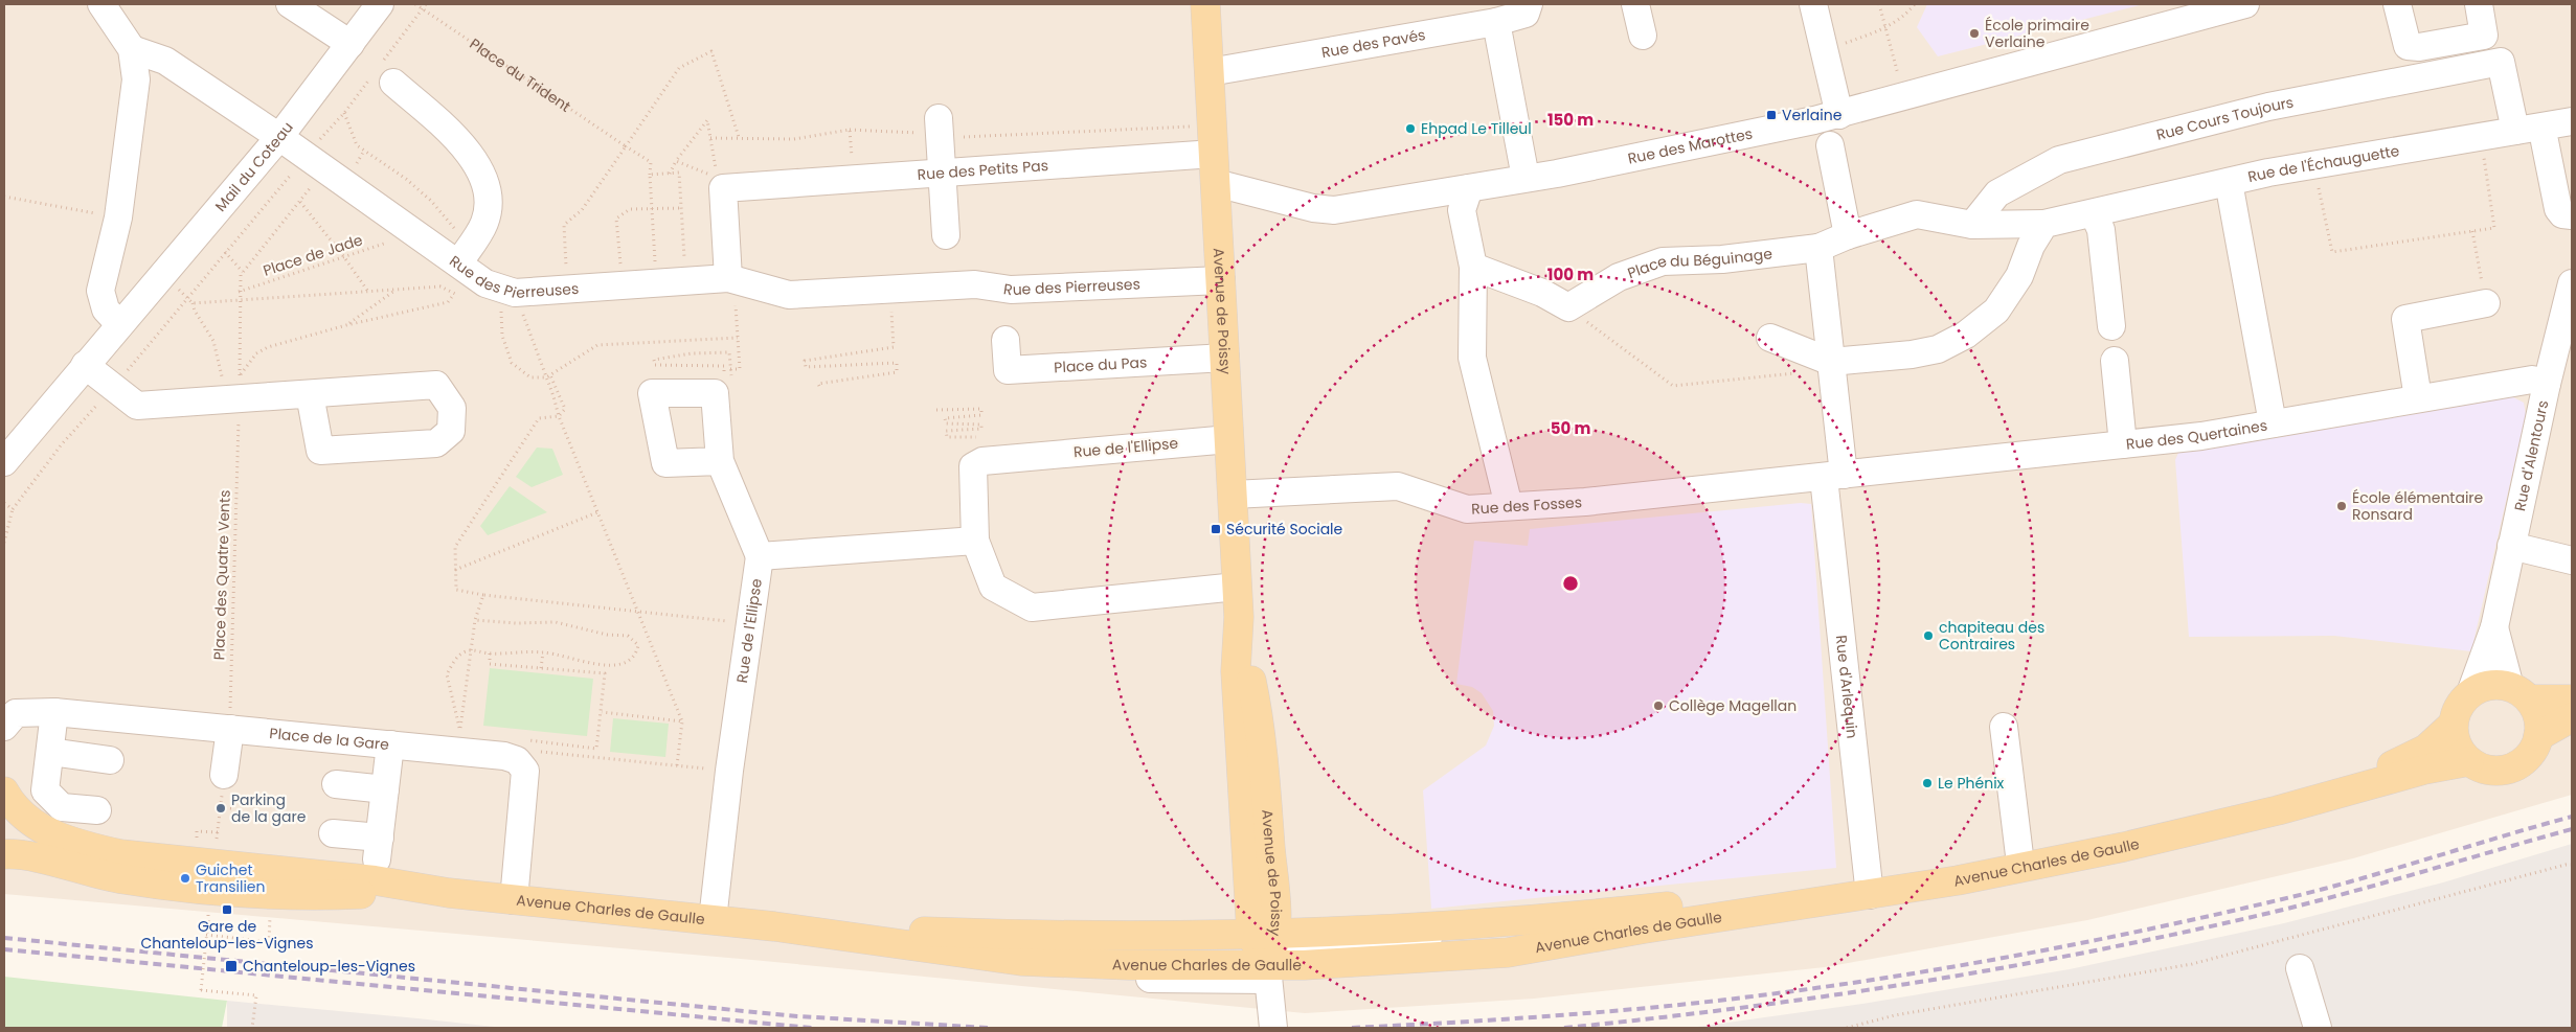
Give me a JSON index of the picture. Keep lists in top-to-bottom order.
{
  "streets": {
    "main road": ["Avenue de Poissy", "Avenue Charles de Gaulle"],
    "street": [
      "Rue des Pavés",
      "Rue Cours Toujours",
      "Rue des Marottes",
      "Rue de l'Échauguette",
      "Mail du Coteau",
      "Rue des Petits Pas",
      "Place du Béguinage",
      "Rue des Pierreuses",
      "Place du Pas",
      "Rue des Quertaines",
      "Rue de l'Ellipse",
      "Rue d'Alentours",
      "Rue des Fosses",
      "Rue d'Arlequin",
      "Place de la Gare"
    ],
    "path": ["Place du Trident", "Place de Jade", "Place des Quatre Vents"]
  },
  "crossings": [
    ["Rue des Pavés", "Avenue de Poissy"],
    ["Rue Cours Toujours", "Rue de l'Échauguette"],
    ["Rue Cours Toujours", "Place du Béguinage"],
    ["Rue des Marottes", "Avenue de Poissy"],
    ["Rue de l'Échauguette", "Place du Béguinage"],
    ["Mail du Coteau", "Rue des Pierreuses"],
    ["Rue des Petits Pas", "Rue des Pierreuses"],
    ["Rue des Petits Pas", "Avenue de Poissy"],
    ["Place de Jade", "Place des Quatre Vents"],
    ["Rue des Pierreuses", "Avenue de Poissy"],
    ["Avenue de Poissy", "Place du Pas"],
    ["Avenue de Poissy", "Rue de l'Ellipse"],
    ["Avenue de Poissy", "Rue des Fosses"],
    ["Avenue de Poissy", "Avenue Charles de Gaulle"],
    ["Rue des Quertaines", "Rue d'Alentours"],
    ["Rue des Quertaines", "Rue des Fosses"],
    ["Rue des Quertaines", "Rue d'Arlequin"],
    ["Rue de l'Ellipse", "Avenue Charles de Gaulle"],
    ["Rue d'Alentours", "Avenue Charles de Gaulle"],
    ["Rue des Fosses", "Rue d'Arlequin"],
    ["Place des Quatre Vents", "Place de la Gare"],
    ["Rue d'Arlequin", "Avenue Charles de Gaulle"]
  ],
  "places": {
    "other": [
      "École primaire Verlaine",
      "Ehpad Le Tilleul",
      "École élémentaire Ronsard",
      "chapiteau des Contraires",
      "Collège Magellan",
      "Le Phénix",
      "Parking de la gare",
      "Guichet Transilien"
    ],
    "transit": [
      "Verlaine",
      "Sécurité Sociale",
      "Gare de Chanteloup-les-Vignes",
      "Chanteloup-les-Vignes"
    ]
  },
  "rings": ["150 m", "100 m", "50 m"]
}
